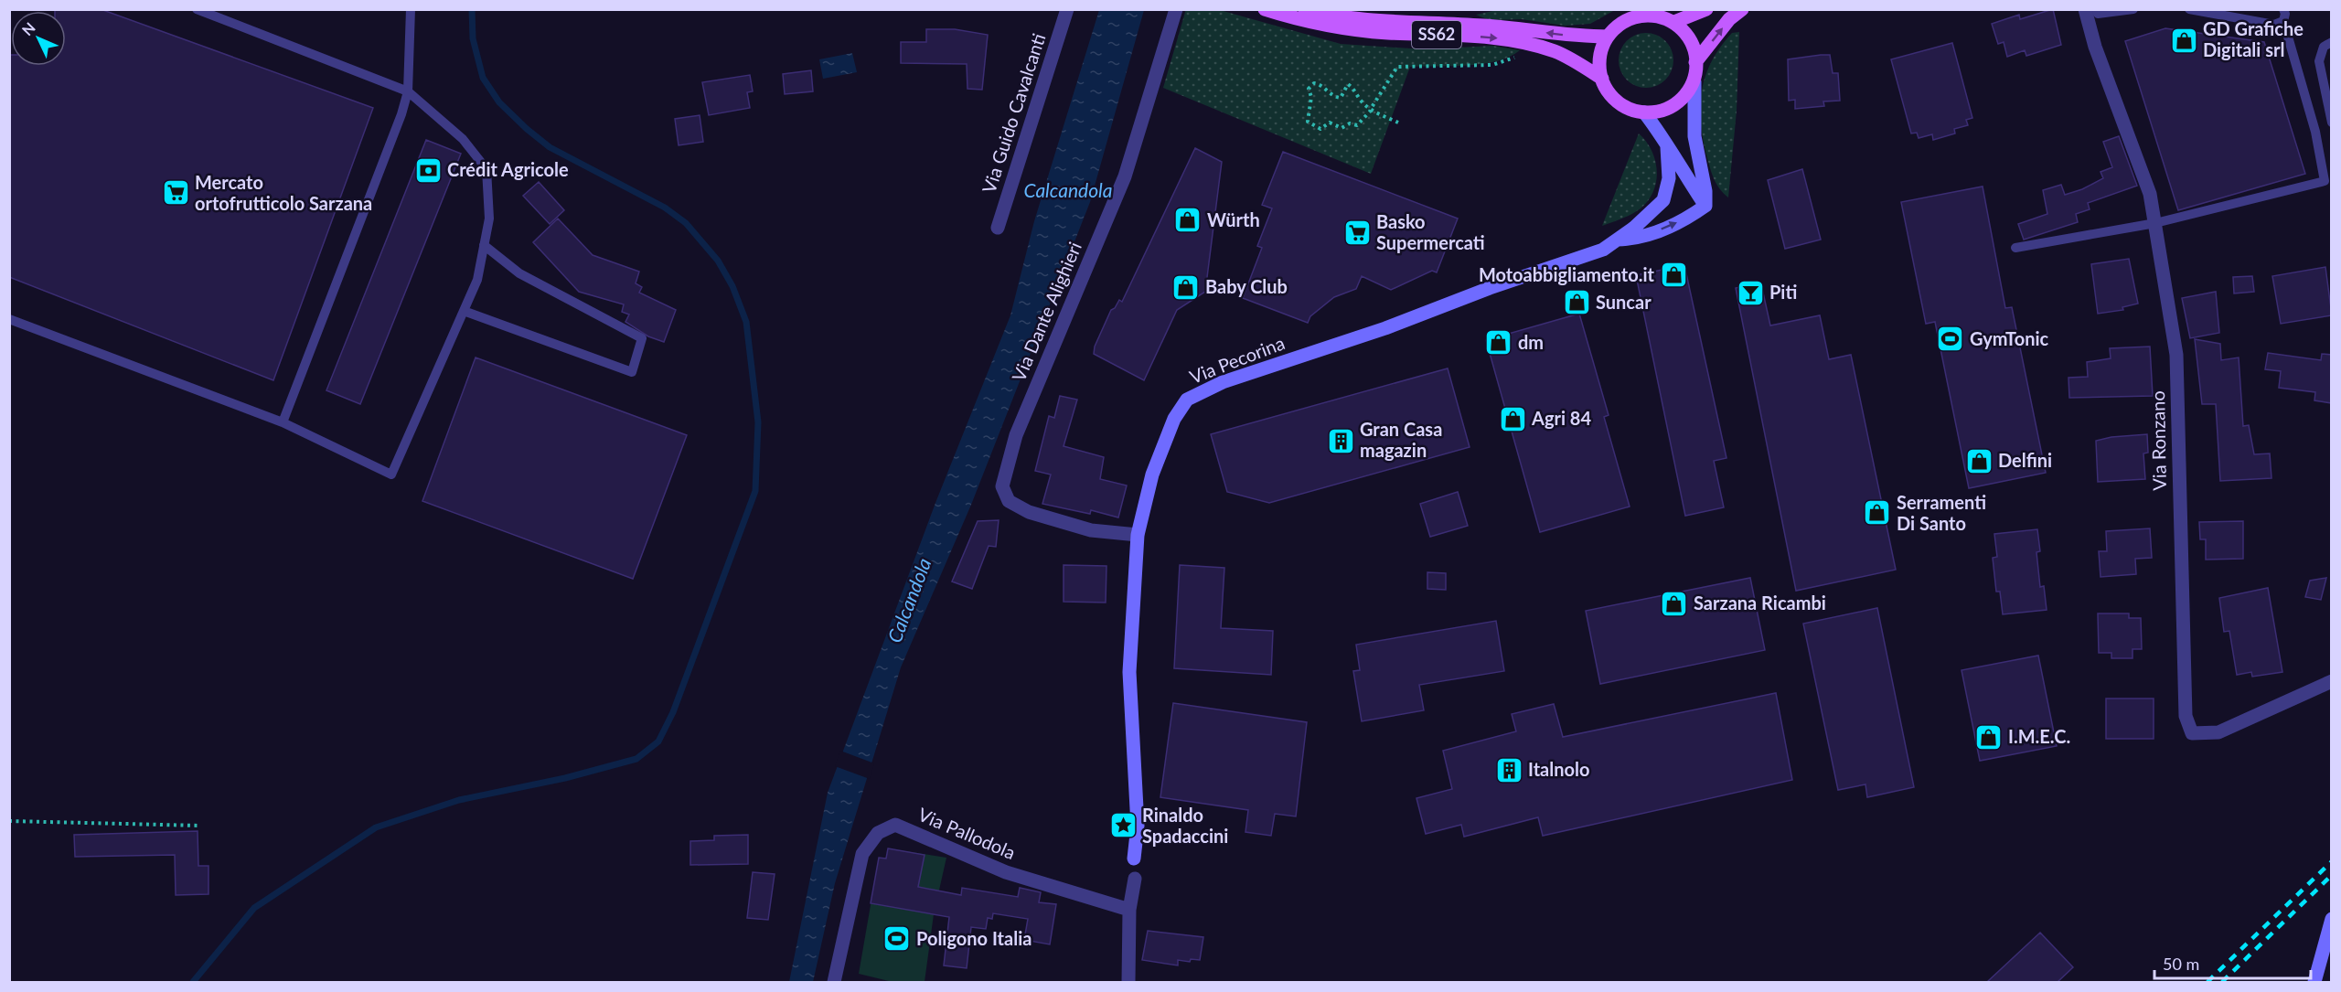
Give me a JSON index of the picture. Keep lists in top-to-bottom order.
{
  "streets": {
    "main road": ["SS62"],
    "street": [
      "Via Guido Cavalcanti",
      "Via Dante Alighieri",
      "Via Pecorina",
      "Via Ronzano",
      "Via Pallodola"
    ]
  },
  "crossings": [
    ["SS62", "Via Pecorina"],
    ["Via Dante Alighieri", "Via Pecorina"]
  ],
  "water": ["Calcandola"],
  "places": {
    "shop": [
      "GD Grafiche Digitali srl",
      "Würth",
      "Motoabbigliamento.it",
      "Baby Club",
      "Suncar",
      "dm",
      "Agri 84",
      "Delfini",
      "Serramenti Di Santo",
      "Sarzana Ricambi",
      "I.M.E.C."
    ],
    "bank": ["Crédit Agricole"],
    "supermarket": ["Mercato ortofrutticolo Sarzana", "Basko Supermercati"],
    "bar": ["Piti"],
    "sports": ["GymTonic", "Poligono Italia"],
    "building": ["Gran Casa magazin", "Italnolo"],
    "place": ["Rinaldo Spadaccini"]
  },
  "scale_bar": "50 m",
  "north": "top left"
}
